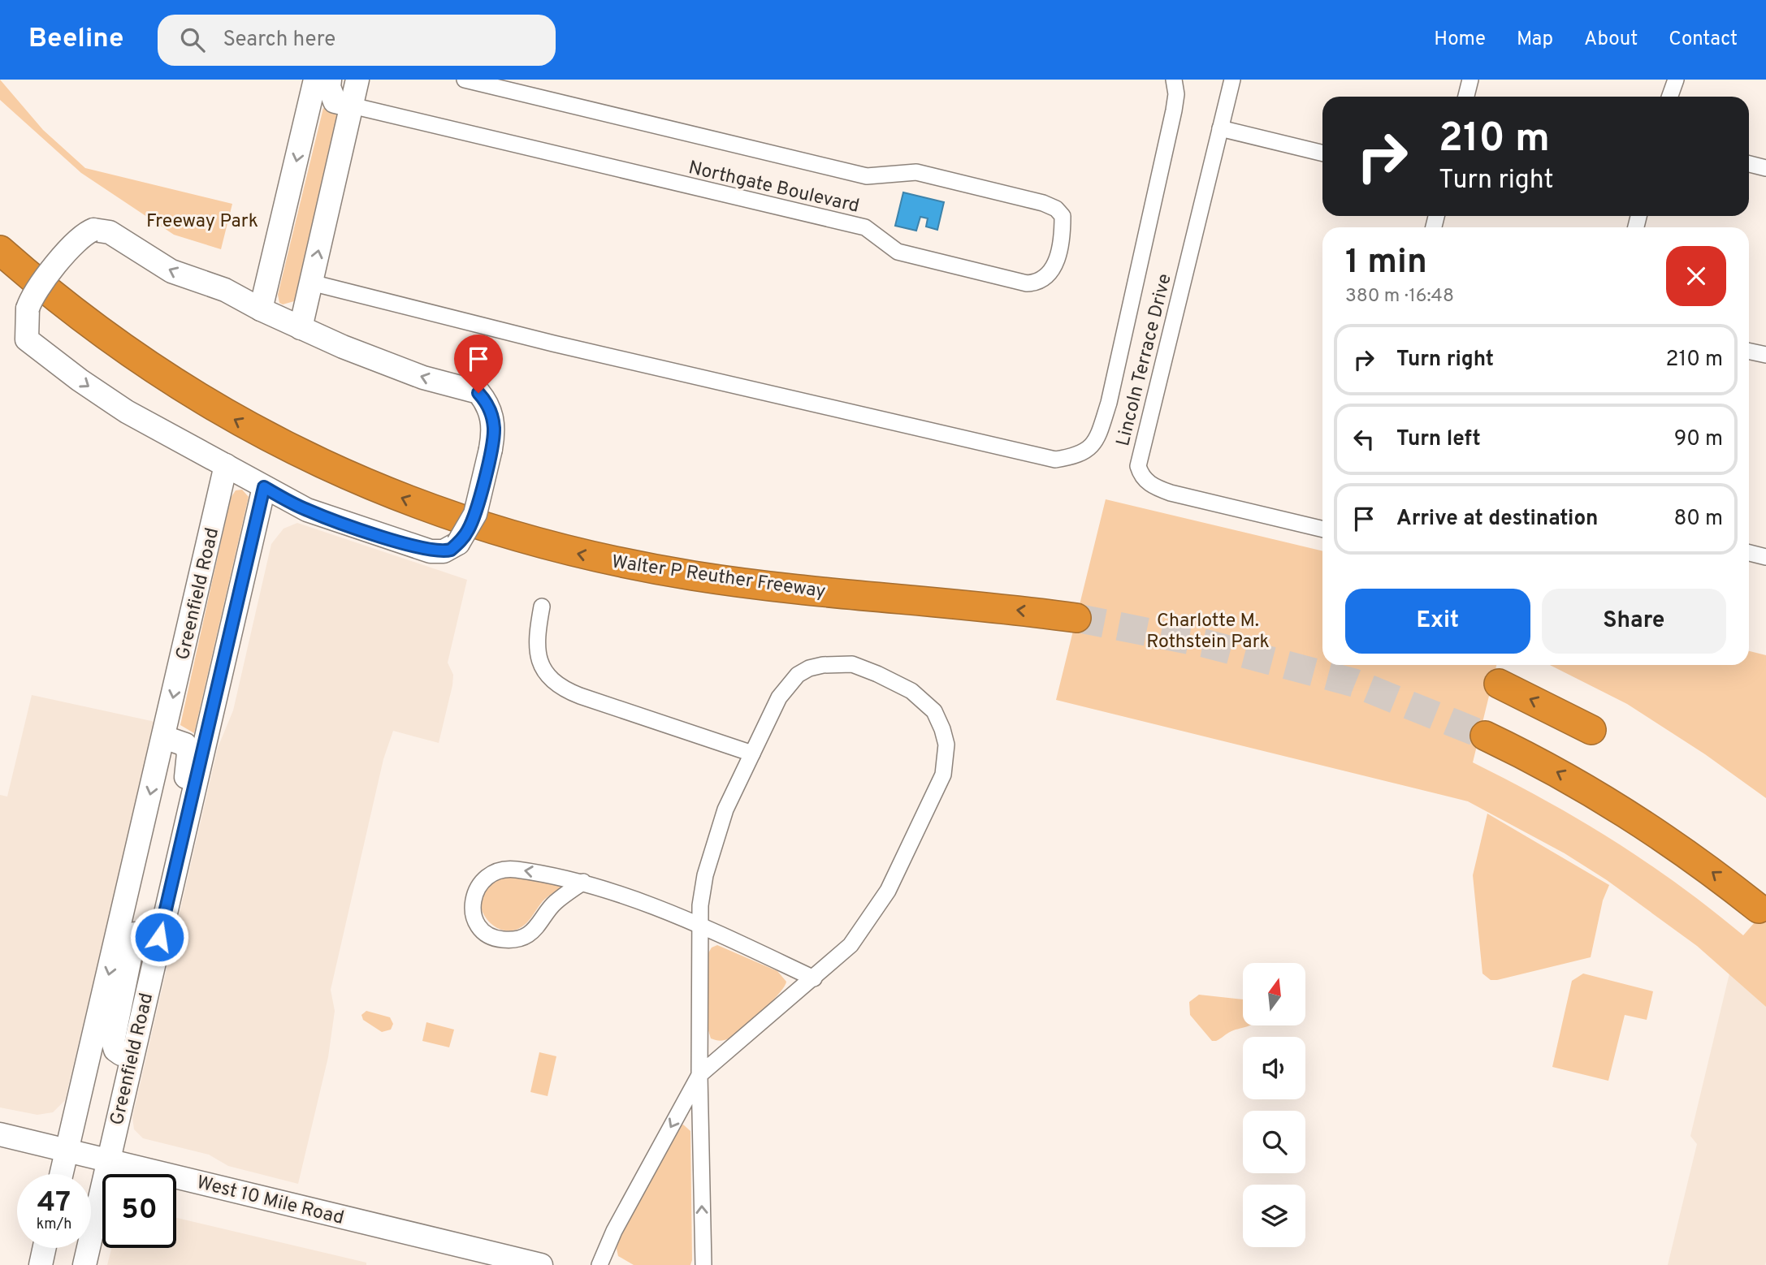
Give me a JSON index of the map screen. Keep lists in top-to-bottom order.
{
  "streets": {
    "highway": ["Walter P Reuther Freeway"],
    "main road": ["Greenfield Road", "West 10 Mile Road"],
    "street": ["Northgate Boulevard", "Lincoln Terrace Drive"]
  },
  "crossings": [
    ["Greenfield Road", "West 10 Mile Road"]
  ],
  "one_way": ["Walter P Reuther Freeway"],
  "parks": ["Freeway Park", "Charlotte M. Rothstein Park"],
  "north": "top",
  "page": {
    "header": "Beeline",
    "search": "Search here",
    "nav": [
      "Home",
      "Map",
      "About",
      "Contact"
    ],
    "turn": ["210 m", "Turn right"],
    "heading": ["1 min", "380 m · 16:48"],
    "list": [
      {
        "name": "Turn right",
        "value": "210 m"
      },
      {
        "name": "Turn left",
        "value": "90 m"
      },
      {
        "name": "Arrive at destination",
        "value": "80 m"
      }
    ],
    "buttons": ["Exit", "Share"],
    "speed": "47 km/h",
    "limit": "50"
  }
}
